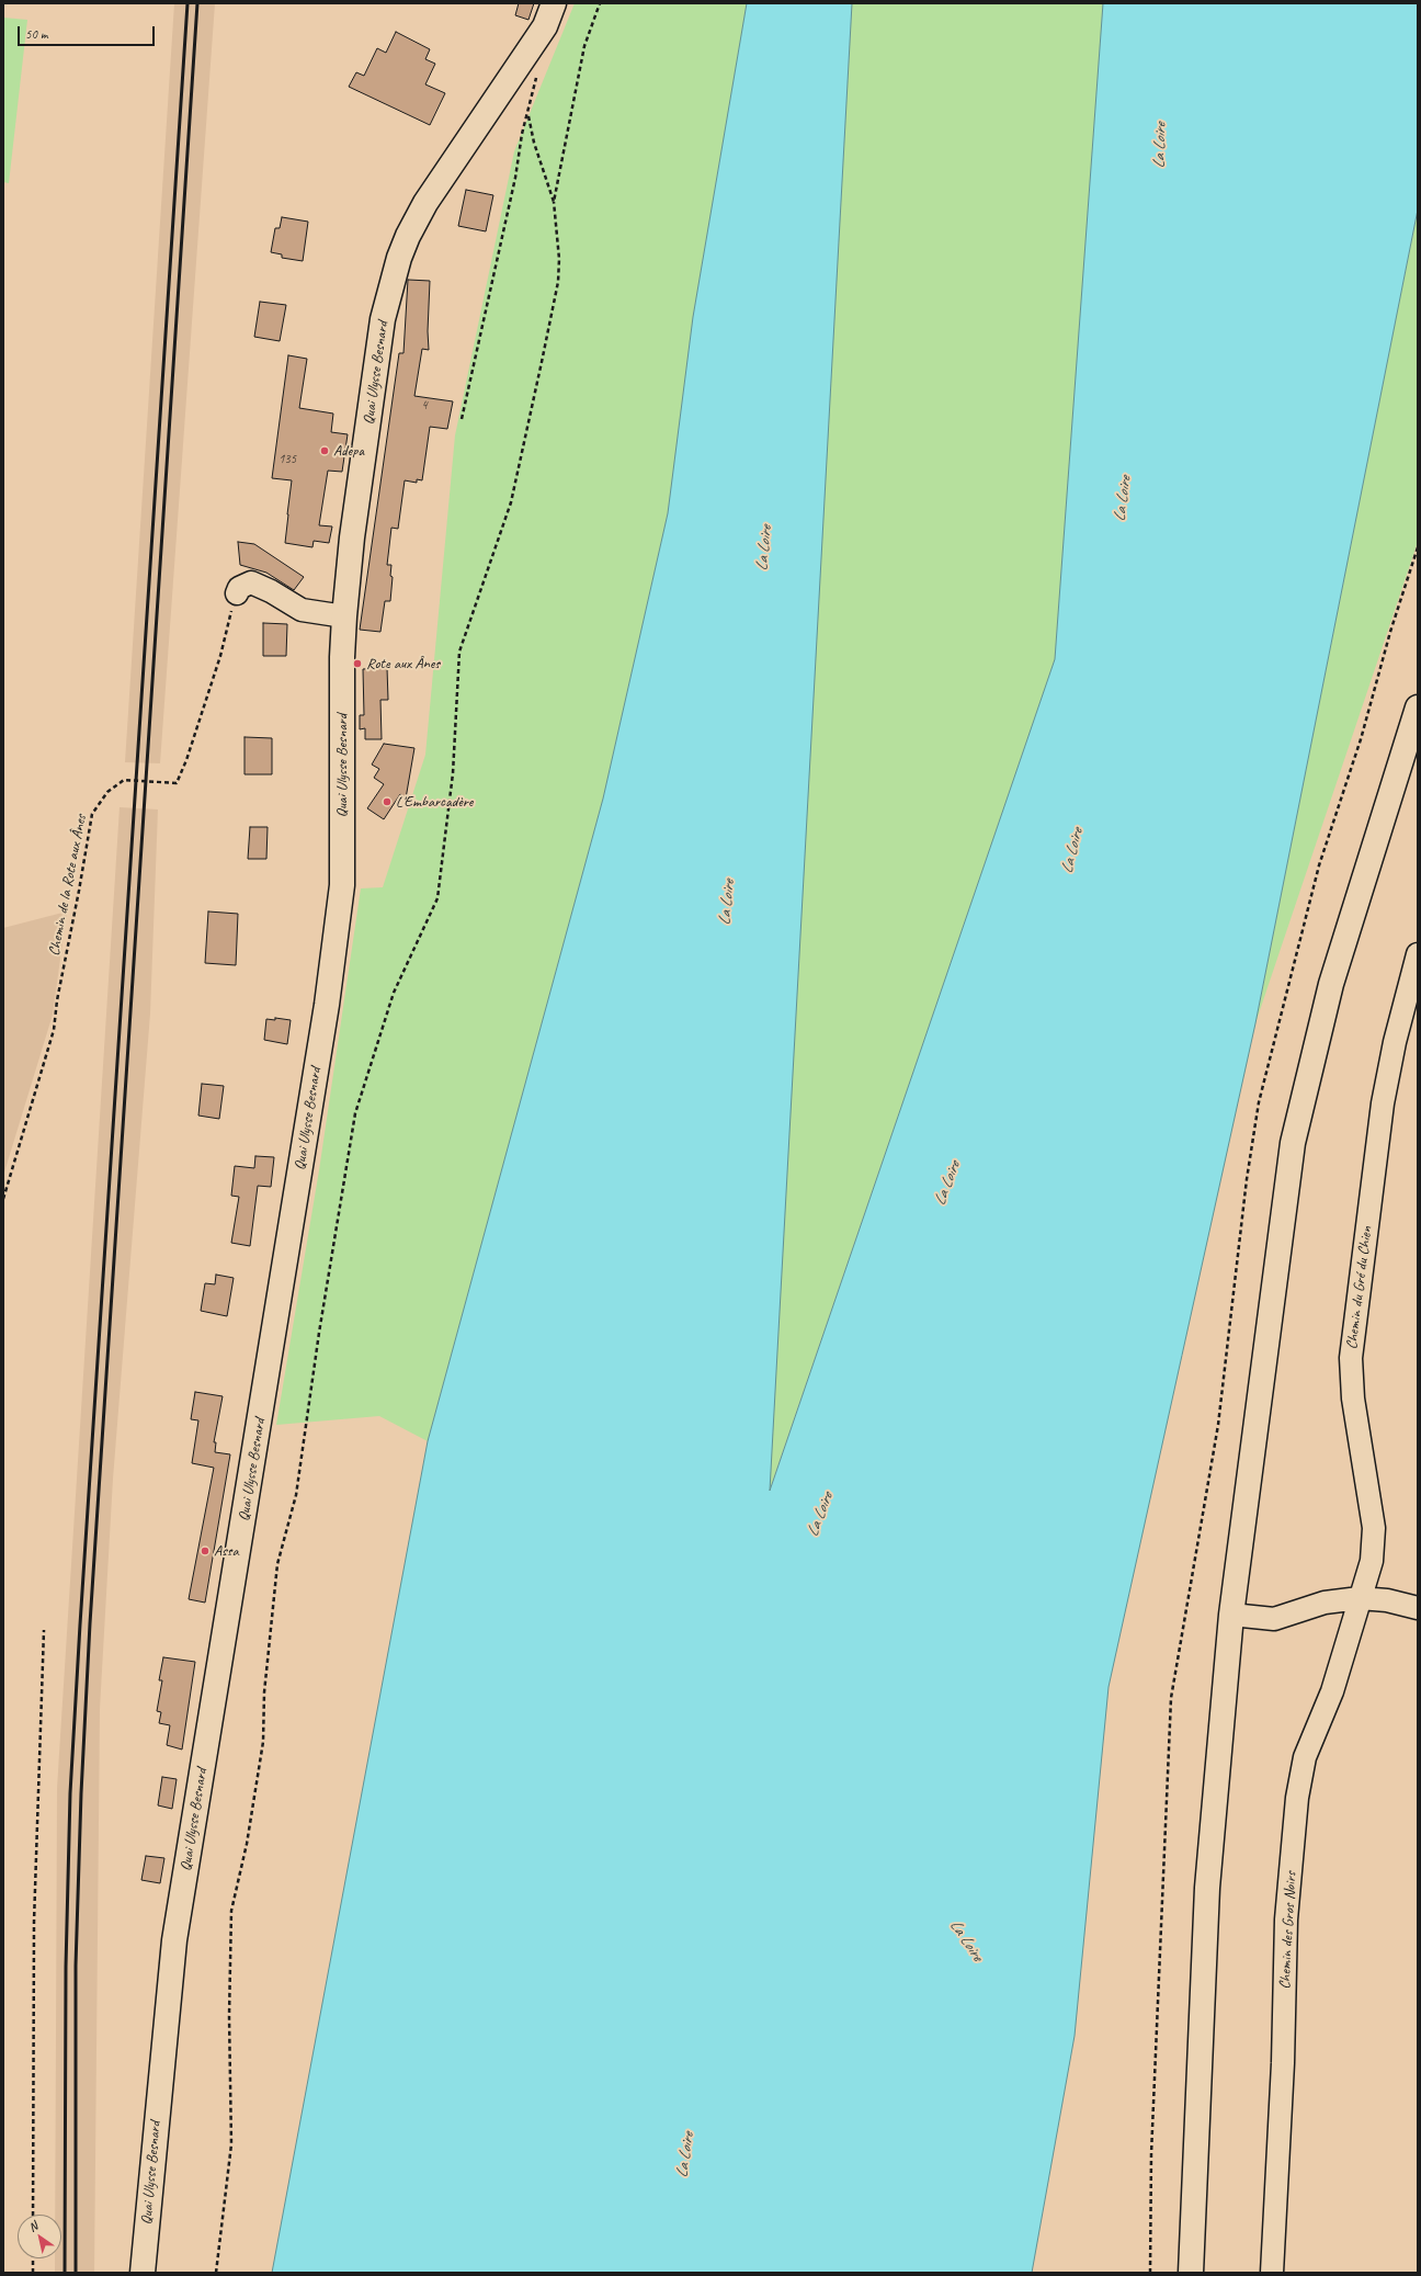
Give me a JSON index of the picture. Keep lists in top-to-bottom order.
{
  "streets": {
    "main road": ["Quai Ulysse Besnard"],
    "street": ["Chemin du Gré du Chien", "Chemin des Gros Noirs"],
    "path": ["Chemin de la Rote aux Ânes"]
  },
  "crossings": [
    ["Chemin du Gré du Chien", "Chemin des Gros Noirs"]
  ],
  "water": ["La Loire"],
  "places": [
    "Adepa",
    "Rote aux Ânes",
    "L'Embarcadère",
    "Assa"
  ],
  "house_numbers": ["4", "135"],
  "scale_bar": "50 m",
  "north": "top left"
}
